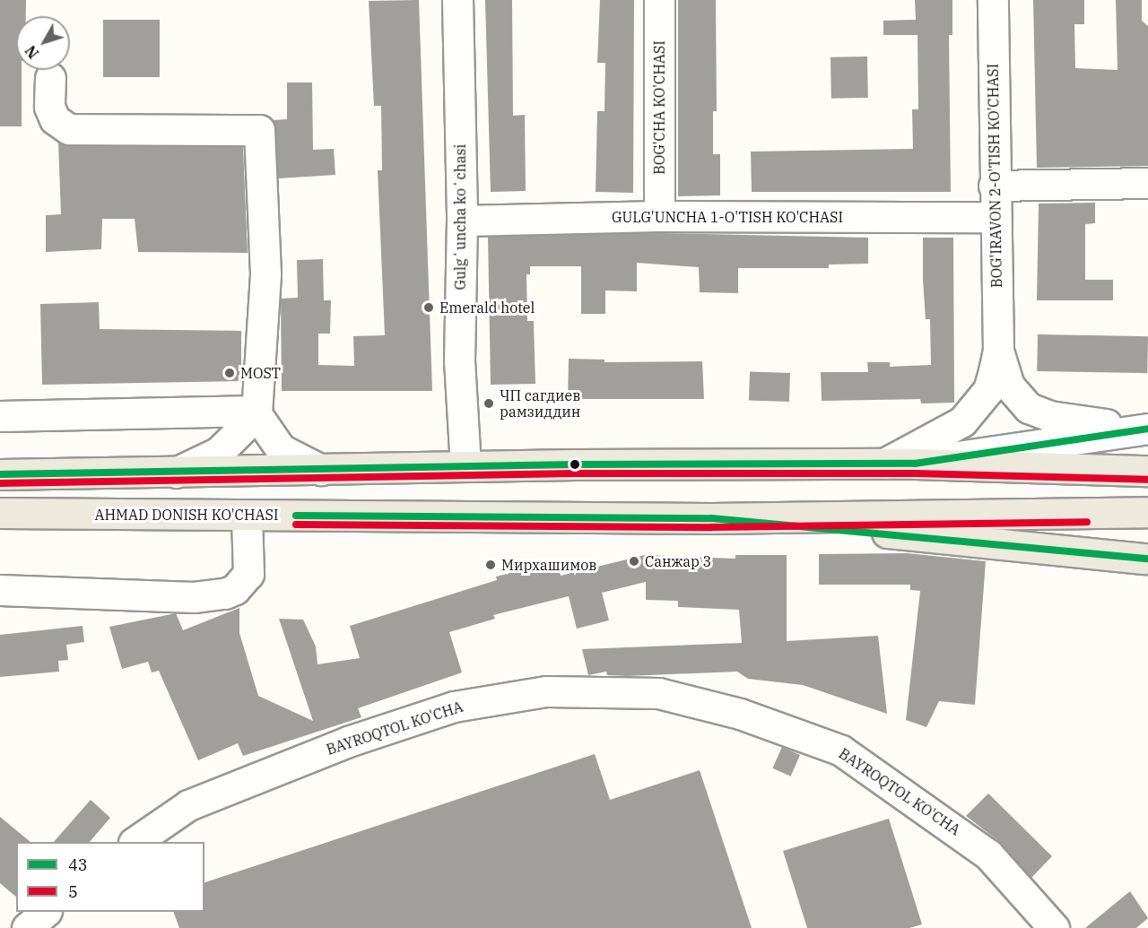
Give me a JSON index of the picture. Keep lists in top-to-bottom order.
{
  "streets": {
    "main road": ["AHMAD DONISH KO'CHASI"],
    "street": [
      "BOG'CHA KO'CHASI",
      "BOG'IRAVON 2-O'TISH KO'CHASI",
      "Gulgʻuncha koʻchasi",
      "GULG'UNCHA 1-O'TISH KO'CHASI",
      "BAYROQTOL KO'CHA"
    ]
  },
  "crossings": [
    ["BOG'CHA KO'CHASI", "GULG'UNCHA 1-O'TISH KO'CHASI"],
    ["BOG'IRAVON 2-O'TISH KO'CHASI", "GULG'UNCHA 1-O'TISH KO'CHASI"],
    ["Gulgʻuncha koʻchasi", "GULG'UNCHA 1-O'TISH KO'CHASI"]
  ],
  "places": [
    "Emerald hotel",
    "MOST",
    "ЧП сагдиев рамзиддин",
    "Санжар 3",
    "Мирхашимов"
  ],
  "lines": ["transit line 43", "transit line 5"],
  "legend": ["43", "5"],
  "north": "bottom left"
}
